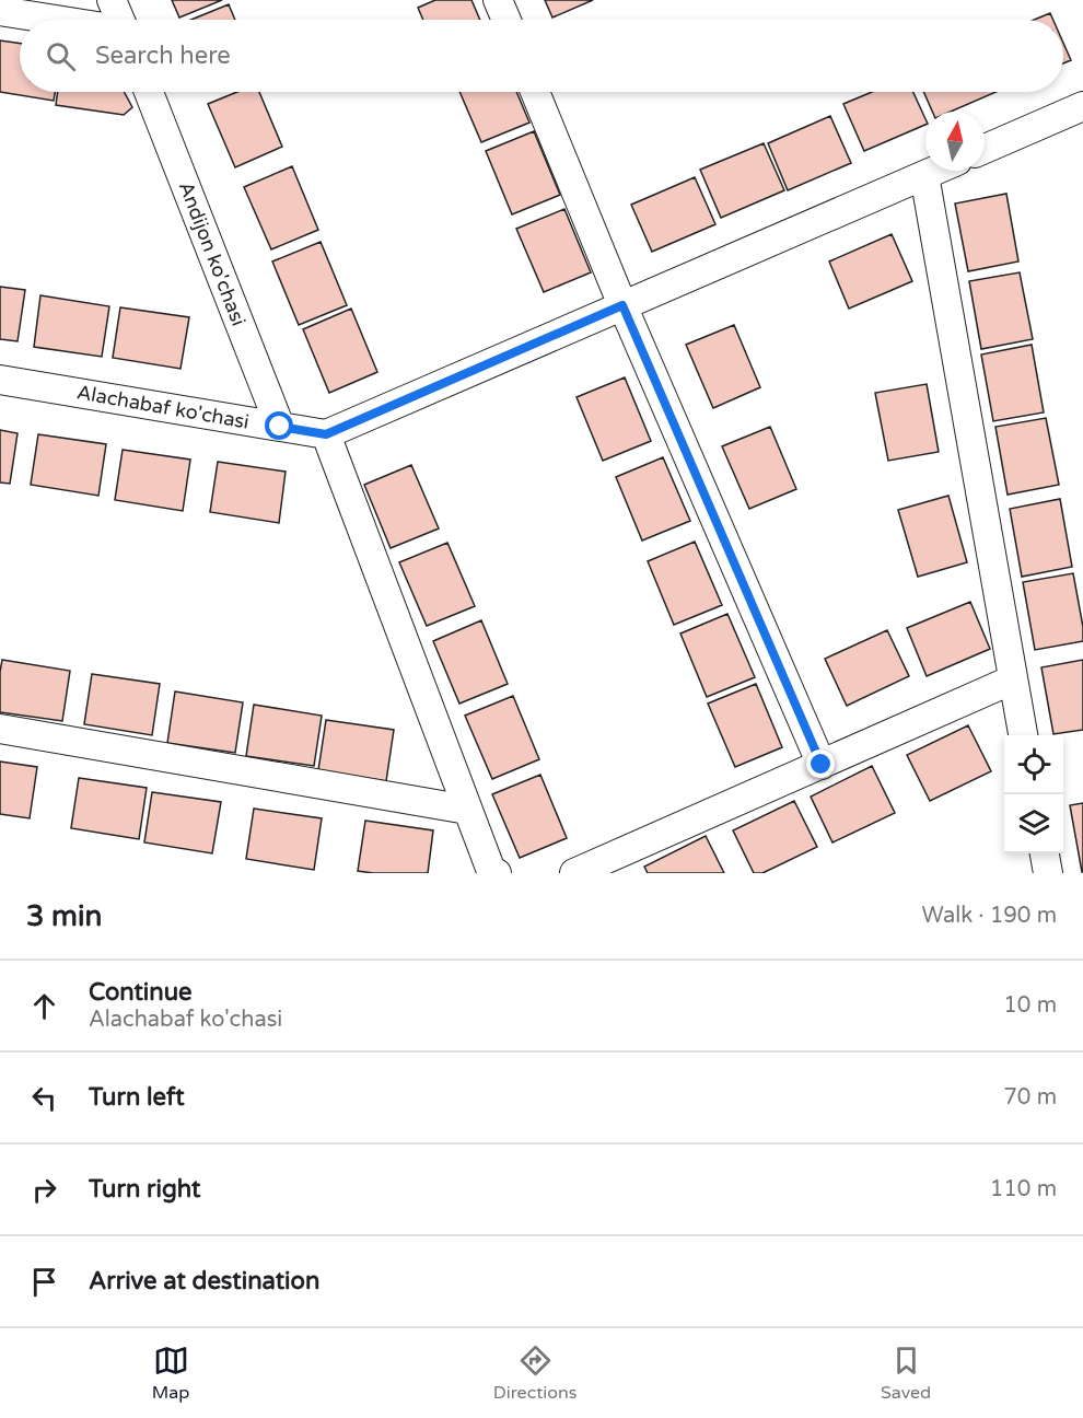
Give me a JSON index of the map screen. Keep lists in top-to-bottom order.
{
  "streets": {
    "street": ["Andijon ko'chasi", "Alachabaf ko'chasi"]
  },
  "crossings": [
    ["Andijon ko'chasi", "Alachabaf ko'chasi"]
  ],
  "north": "top",
  "page": {
    "search": "Search here",
    "heading": ["3 min", "Walk · 190 m"],
    "list": [
      ["Continue", "Alachabaf ko'chasi", "10 m"],
      ["Turn left", "70 m"],
      ["Turn right", "110 m"],
      "Arrive at destination"
    ],
    "nav": ["Map", "Directions", "Saved"]
  }
}
